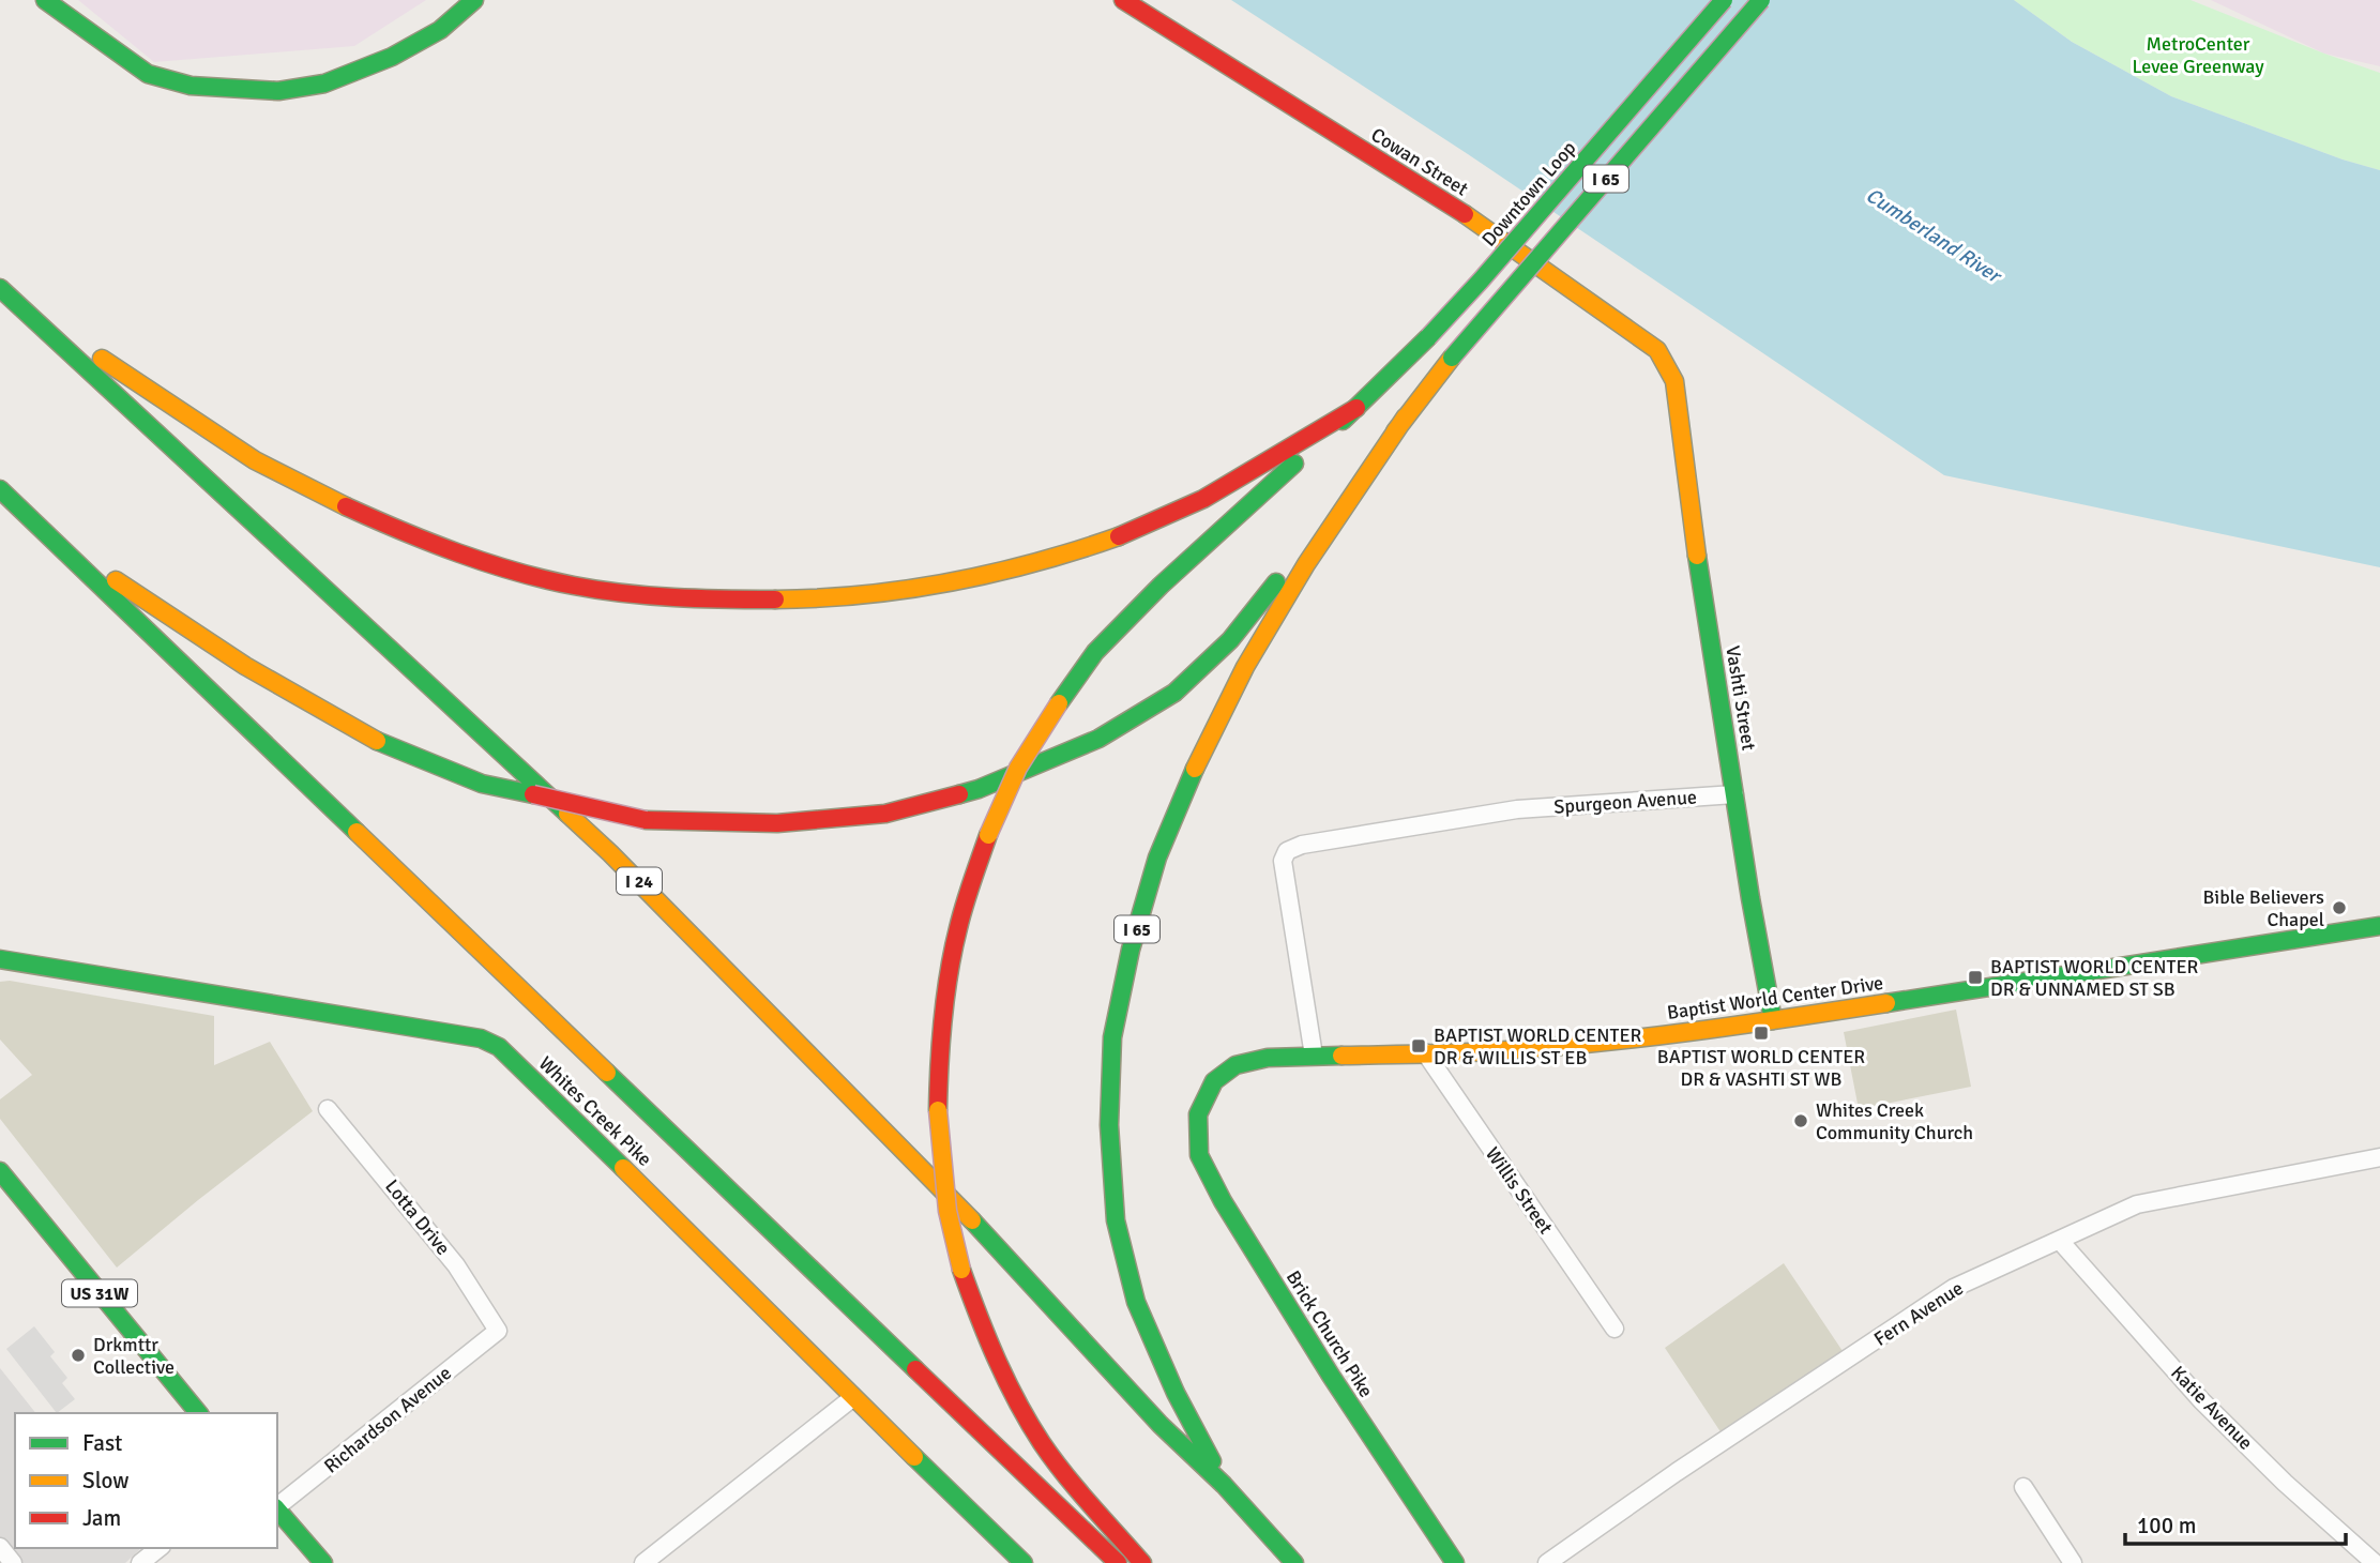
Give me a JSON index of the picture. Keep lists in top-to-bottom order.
{
  "streets": {
    "main road": [
      "Cowan Street",
      "I 65",
      "Downtown Loop",
      "Vashti Street",
      "I 24",
      "Baptist World Center Drive",
      "Whites Creek Pike",
      "US 31W",
      "Brick Church Pike"
    ],
    "street": [
      "Spurgeon Avenue",
      "Willis Street",
      "Lotta Drive",
      "Fern Avenue",
      "Katie Avenue",
      "Richardson Avenue"
    ]
  },
  "crossings": [
    ["Cowan Street", "Vashti Street"],
    ["I 65", "Downtown Loop"],
    ["I 65", "I 24"],
    ["Vashti Street", "Spurgeon Avenue"],
    ["Vashti Street", "Baptist World Center Drive"],
    ["Spurgeon Avenue", "Baptist World Center Drive"],
    ["Baptist World Center Drive", "Willis Street"],
    ["Baptist World Center Drive", "Brick Church Pike"],
    ["Lotta Drive", "Richardson Avenue"],
    ["Fern Avenue", "Katie Avenue"]
  ],
  "water": ["Cumberland River"],
  "parks": ["MetroCenter Levee Greenway"],
  "places": {
    "other": ["Bible Believers Chapel", "Whites Creek Community Church", "Drkmttr Collective"],
    "transit": ["BAPTIST WORLD CENTER DR & UNNAMED ST SB", "BAPTIST WORLD CENTER DR & VASHTI ST WB", "BAPTIST WORLD CENTER DR & WILLIS ST EB"]
  },
  "legend": ["Fast", "Slow", "Jam"],
  "scale_bar": "100 m"
}
